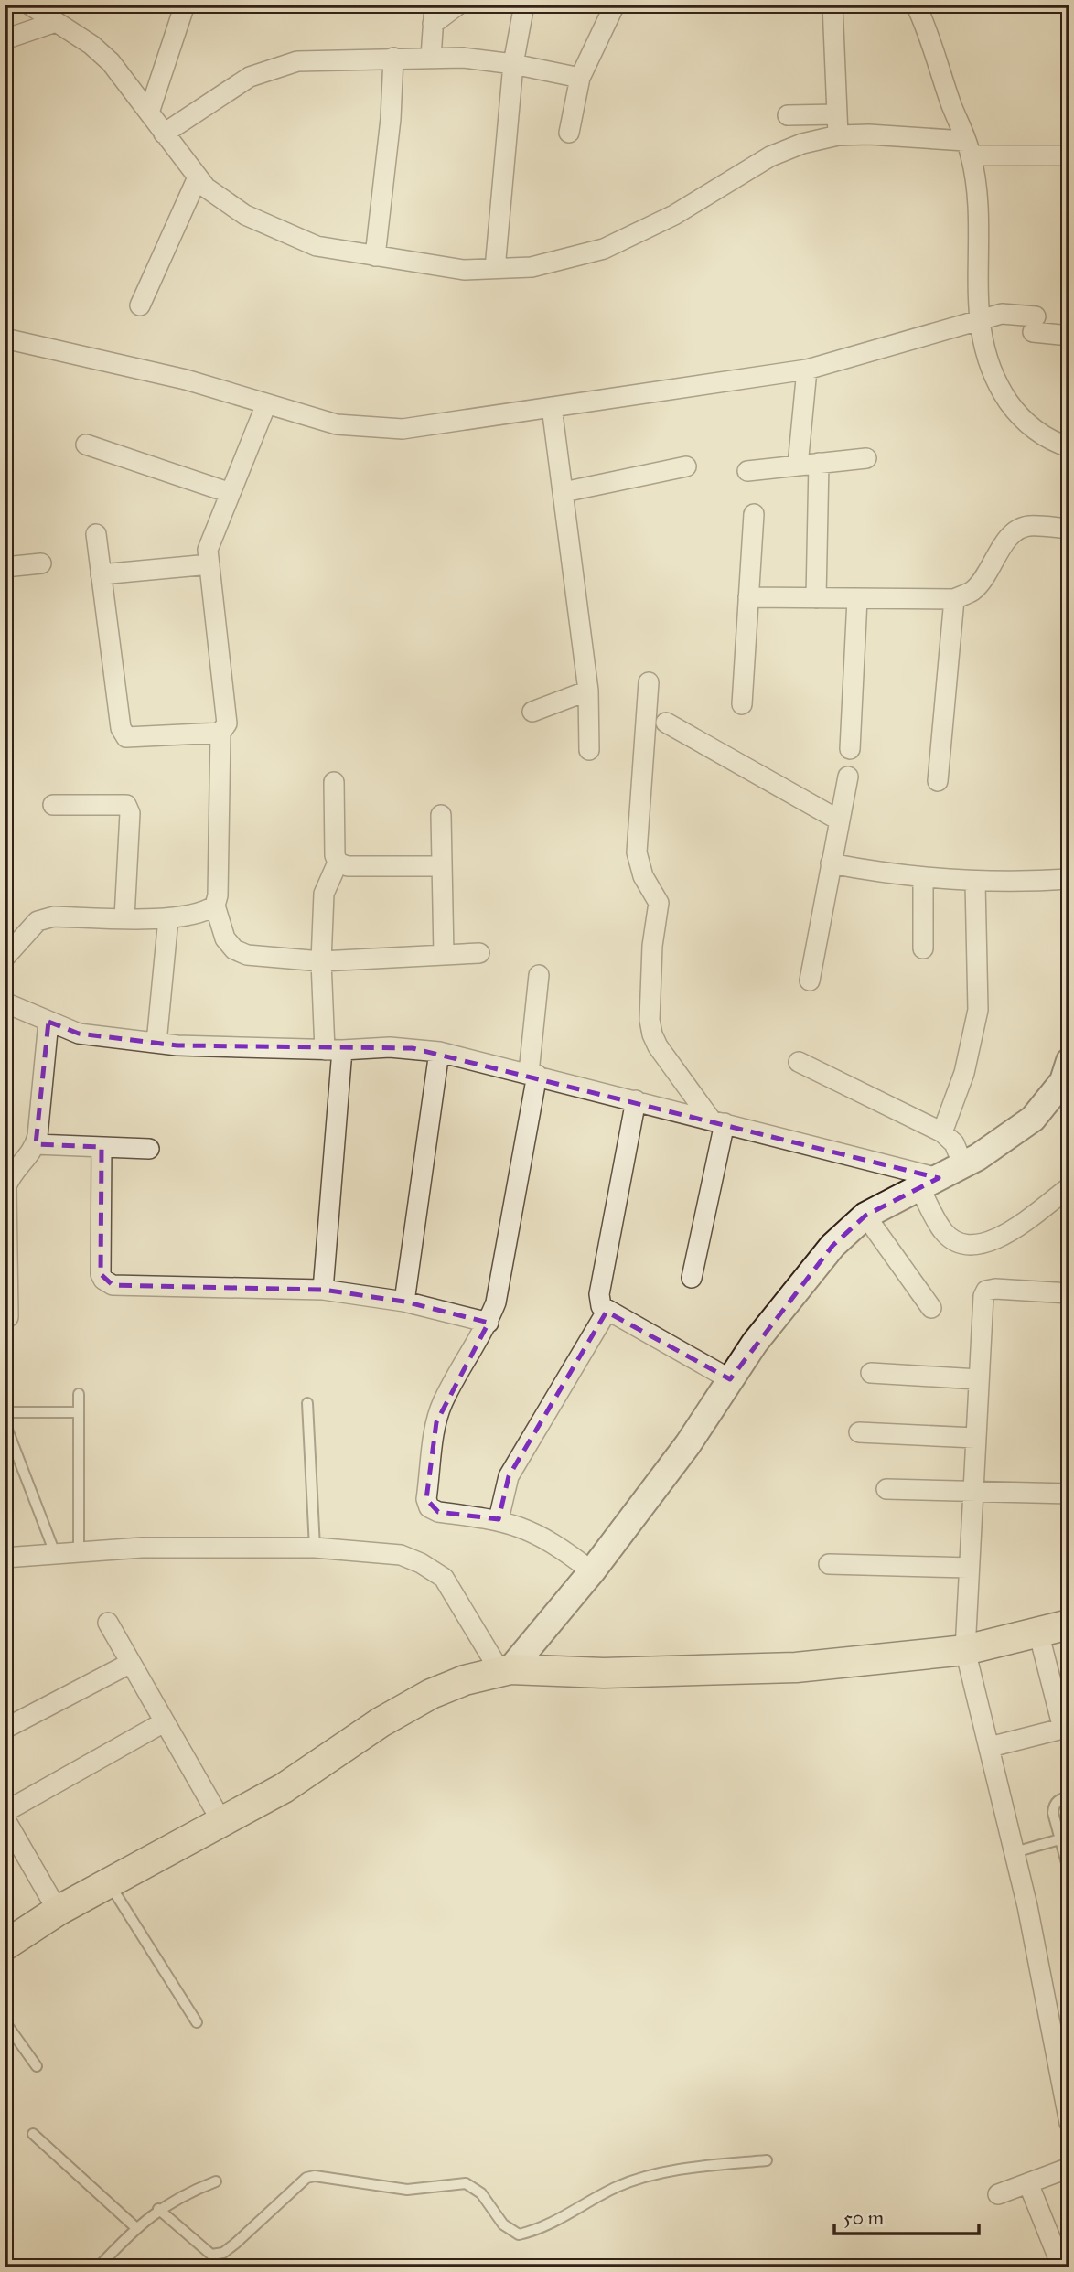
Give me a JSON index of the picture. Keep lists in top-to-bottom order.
{
  "scale_bar": "50 m"
}
